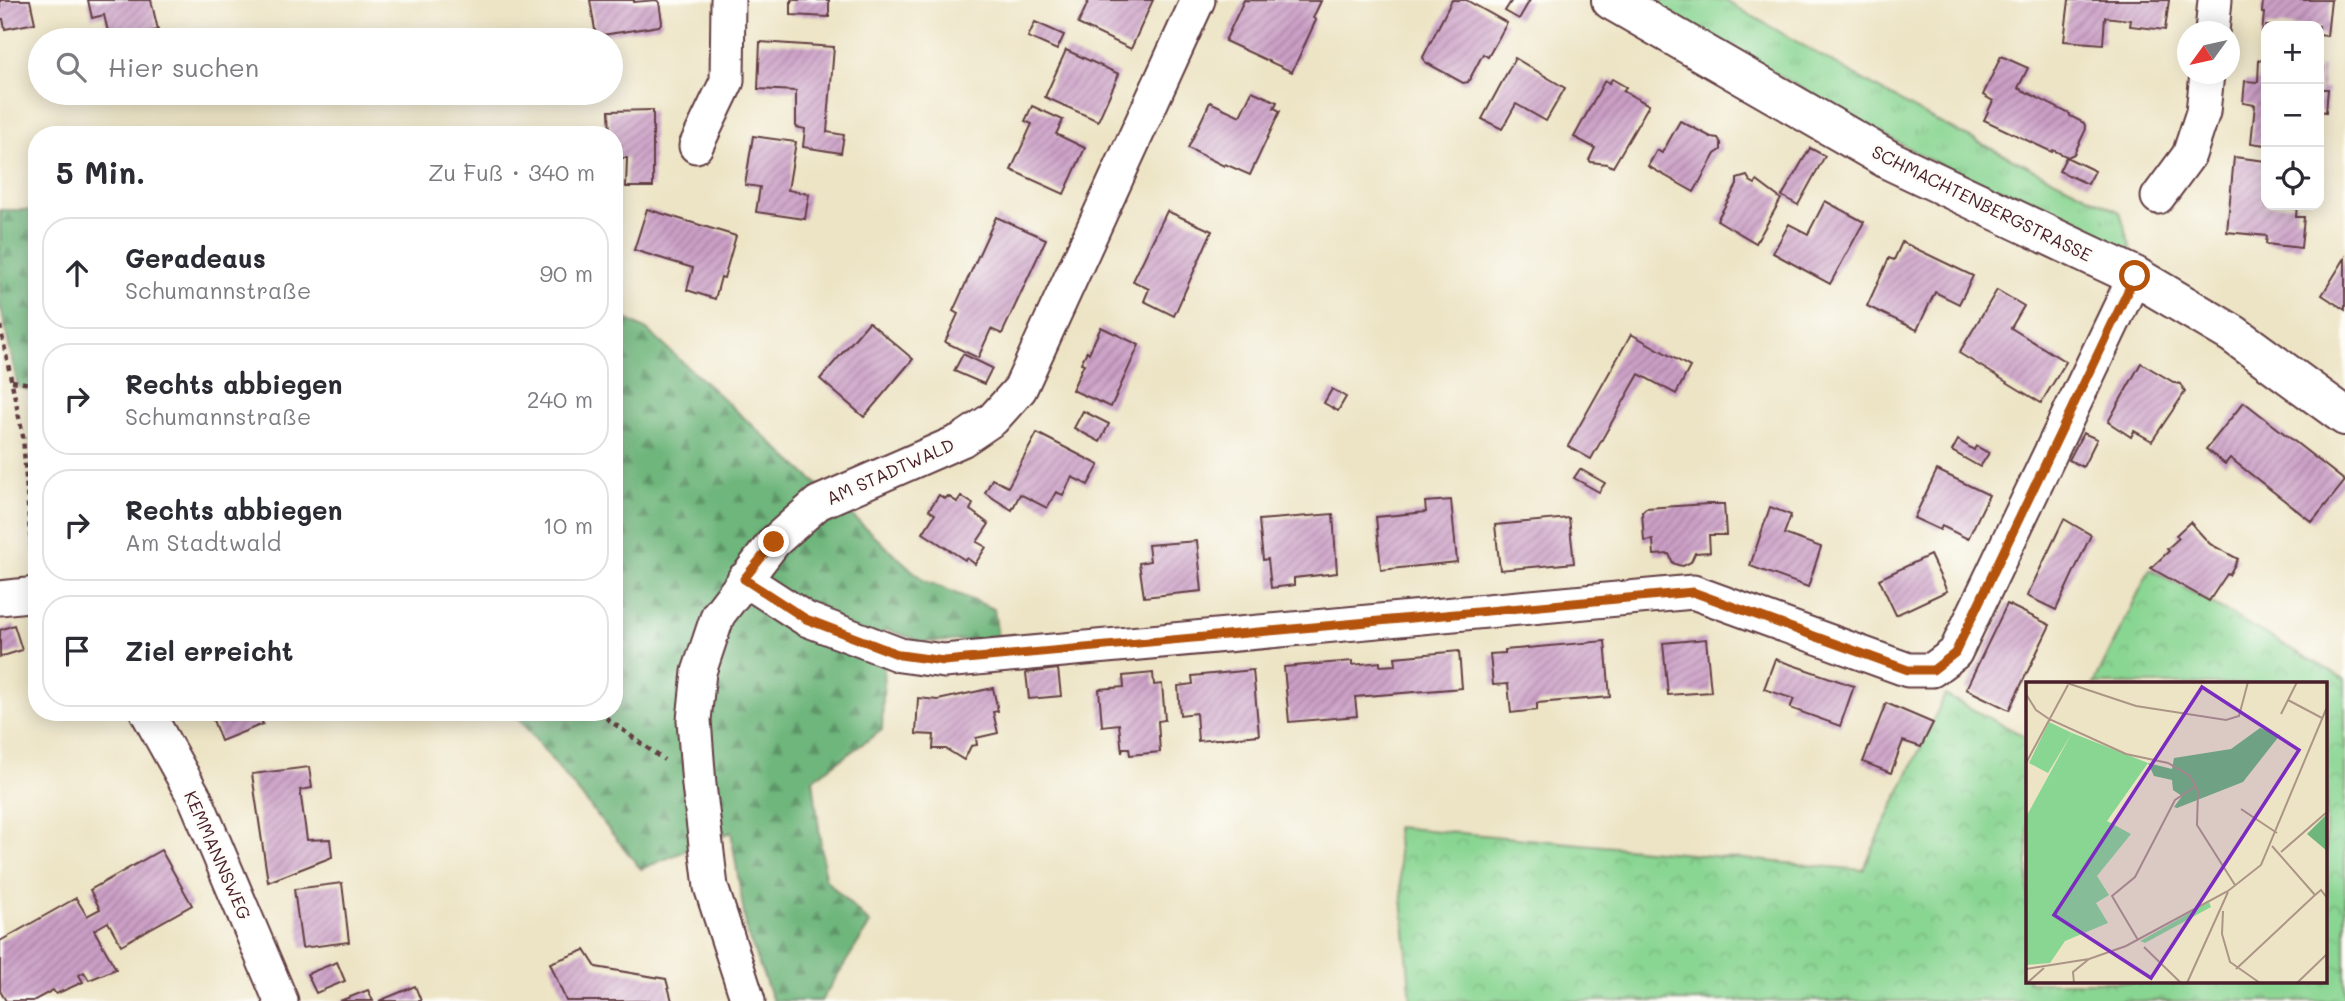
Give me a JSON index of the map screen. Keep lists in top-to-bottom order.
{
  "streets": {
    "street": ["SCHMACHTENBERGSTRASSE", "AM STADTWALD", "KEMMANNSWEG"]
  },
  "north": "bottom left",
  "page": {
    "map_buttons": ["+", "−"],
    "search": "Hier suchen",
    "heading": ["5 Min.", "Zu Fuß · 340 m"],
    "list": [
      ["Geradeaus", "Schumannstraße", "90 m"],
      ["Rechts abbiegen", "Schumannstraße", "240 m"],
      ["Rechts abbiegen", "Am Stadtwald", "10 m"],
      "Ziel erreicht"
    ]
  }
}
